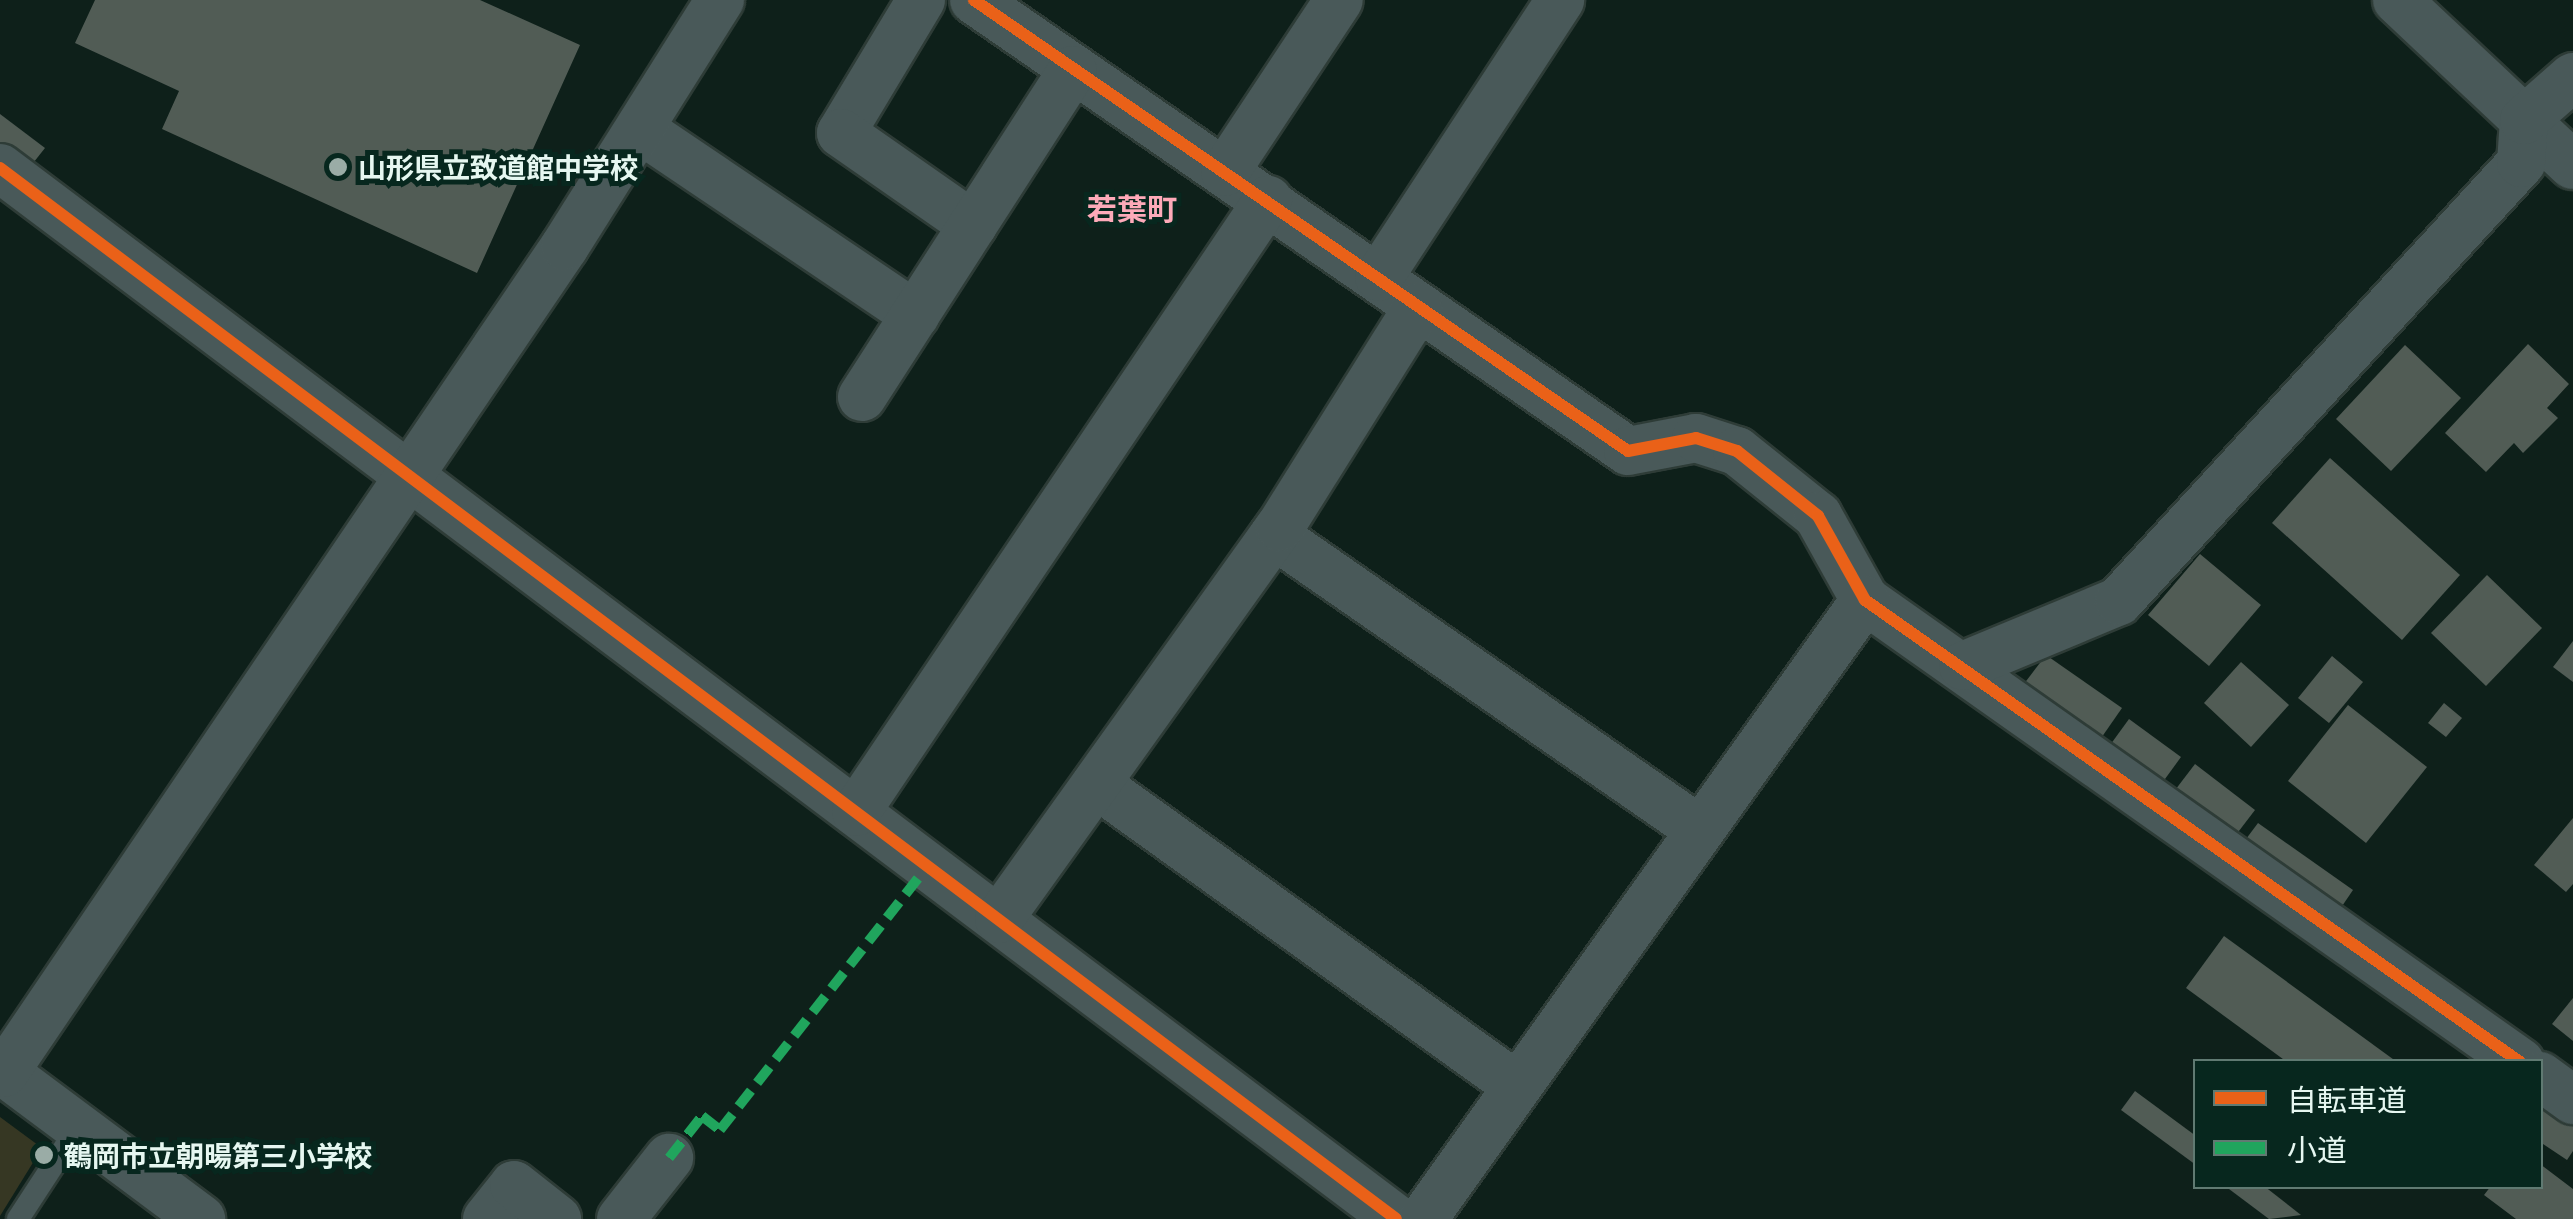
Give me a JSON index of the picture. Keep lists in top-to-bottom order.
{
  "districts": ["若葉町"],
  "places": ["山形県立致道館中学校", "鶴岡市立朝暘第三小学校"],
  "legend": ["自転車道", "小道"]
}
